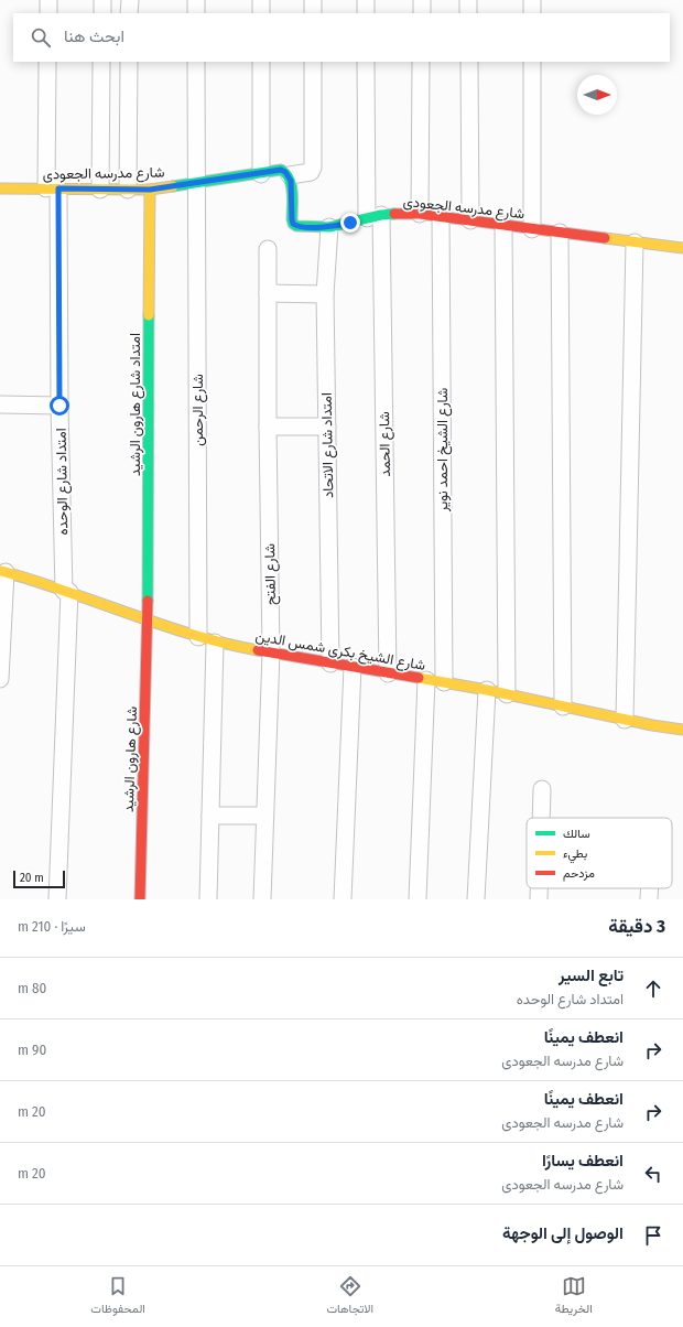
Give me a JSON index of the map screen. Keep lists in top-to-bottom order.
{
  "streets": {
    "street": [
      "شارع مدرسه الجعودى",
      "امتداد شارع هارون الرشيد",
      "شارع الرحمن",
      "شارع الحمد",
      "امتداد شارع الاتحاد",
      "شارع الشيخ احمد نوير",
      "امتداد شارع الوحده",
      "شارع الفتح",
      "شارع الشيخ بكرى شمس الدين",
      "شارع هارون الرشيد"
    ]
  },
  "crossings": [
    ["شارع مدرسه الجعودى", "امتداد شارع هارون الرشيد"],
    ["شارع مدرسه الجعودى", "شارع الرحمن"],
    ["شارع مدرسه الجعودى", "شارع الحمد"],
    ["شارع مدرسه الجعودى", "امتداد شارع الاتحاد"],
    ["شارع مدرسه الجعودى", "شارع الشيخ احمد نوير"],
    ["شارع مدرسه الجعودى", "امتداد شارع الوحده"],
    ["امتداد شارع هارون الرشيد", "شارع الشيخ بكرى شمس الدين"],
    ["امتداد شارع هارون الرشيد", "شارع هارون الرشيد"],
    ["شارع الرحمن", "شارع الشيخ بكرى شمس الدين"],
    ["شارع الحمد", "شارع الشيخ بكرى شمس الدين"],
    ["امتداد شارع الاتحاد", "شارع الشيخ بكرى شمس الدين"],
    ["شارع الشيخ احمد نوير", "شارع الشيخ بكرى شمس الدين"],
    ["امتداد شارع الوحده", "شارع الشيخ بكرى شمس الدين"],
    ["شارع الفتح", "شارع الشيخ بكرى شمس الدين"],
    ["شارع الشيخ بكرى شمس الدين", "شارع هارون الرشيد"]
  ],
  "legend": ["سالك", "بطيء", "مزدحم"],
  "scale_bar": "20 m",
  "north": "right",
  "page": {
    "search": "ابحث هنا",
    "scale": "20 m",
    "heading": ["3 دقيقة", "سيرًا · 210 m"],
    "list": [
      ["تابع السير", "امتداد شارع الوحده", "80 m"],
      ["انعطف يمينًا", "شارع مدرسه الجعودى", "90 m"],
      ["انعطف يمينًا", "شارع مدرسه الجعودى", "20 m"],
      ["انعطف يسارًا", "شارع مدرسه الجعودى", "20 m"],
      "الوصول إلى الوجهة"
    ],
    "nav": ["الخريطة", "الاتجاهات", "المحفوظات"]
  }
}
